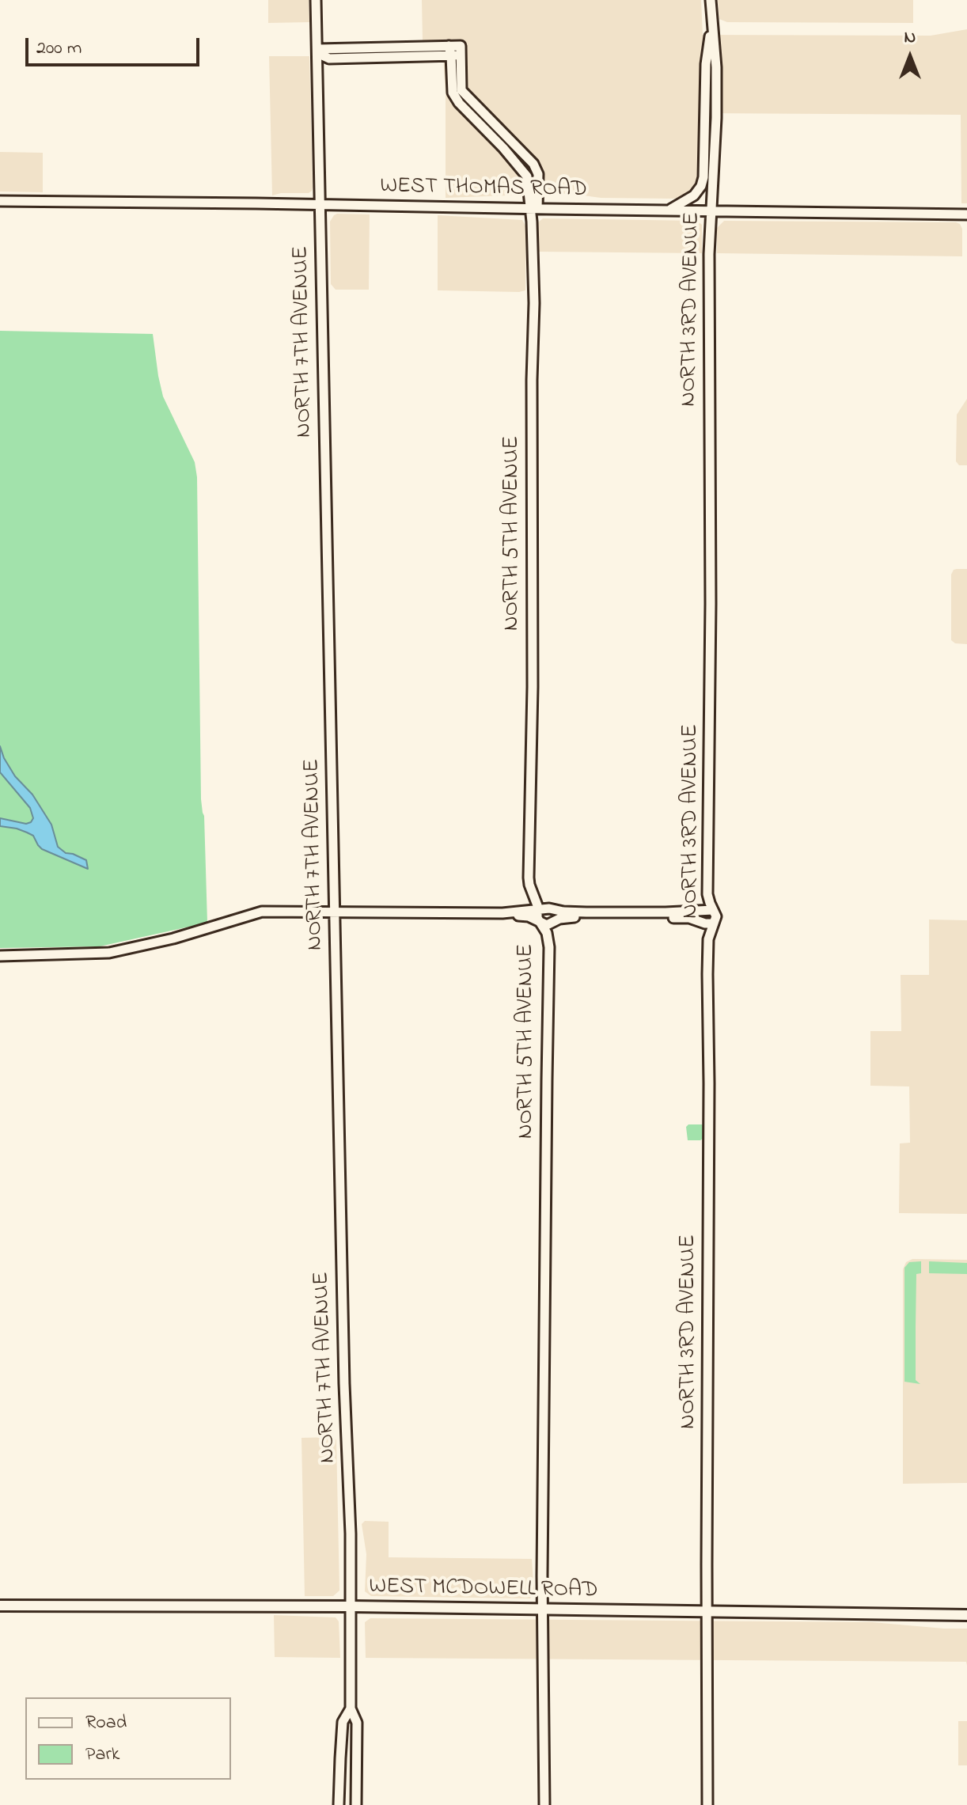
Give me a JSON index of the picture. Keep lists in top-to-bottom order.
{
  "streets": {
    "main road": ["WEST MCDOWELL ROAD"],
    "street": [
      "WEST THOMAS ROAD",
      "NORTH 3RD AVENUE",
      "NORTH 7TH AVENUE",
      "NORTH 5TH AVENUE"
    ]
  },
  "crossings": [
    ["WEST THOMAS ROAD", "NORTH 3RD AVENUE"],
    ["WEST THOMAS ROAD", "NORTH 7TH AVENUE"],
    ["WEST THOMAS ROAD", "NORTH 5TH AVENUE"],
    ["NORTH 3RD AVENUE", "WEST MCDOWELL ROAD"],
    ["NORTH 7TH AVENUE", "NORTH 5TH AVENUE"],
    ["NORTH 7TH AVENUE", "WEST MCDOWELL ROAD"],
    ["NORTH 5TH AVENUE", "WEST MCDOWELL ROAD"]
  ],
  "legend": ["Road", "Park"],
  "scale_bar": "200 m",
  "north": "top"
}
